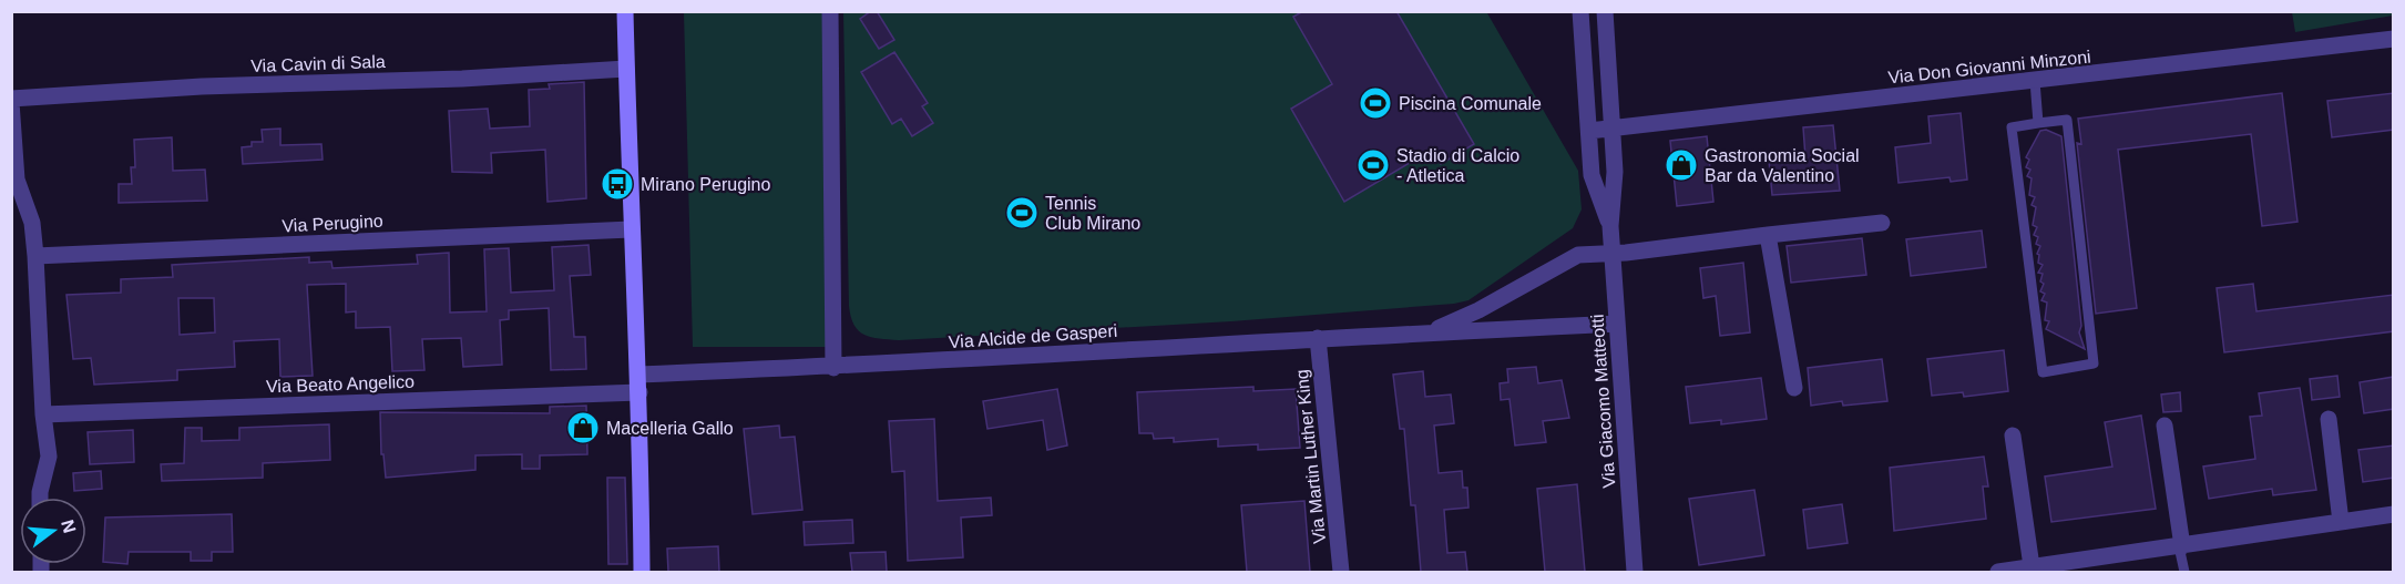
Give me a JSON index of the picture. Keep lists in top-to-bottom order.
{
  "streets": {
    "street": [
      "Via Cavin di Sala",
      "Via Don Giovanni Minzoni",
      "Via Perugino",
      "Via Alcide de Gasperi",
      "Via Beato Angelico",
      "Via Giacomo Matteotti",
      "Via Martin Luther King"
    ]
  },
  "crossings": [
    ["Via Don Giovanni Minzoni", "Via Giacomo Matteotti"],
    ["Via Alcide de Gasperi", "Via Giacomo Matteotti"],
    ["Via Alcide de Gasperi", "Via Martin Luther King"]
  ],
  "places": {
    "sports": ["Piscina Comunale", "Stadio di Calcio - Atletica", "Tennis Club Mirano"],
    "shop": ["Gastronomia Social Bar da Valentino", "Macelleria Gallo"],
    "bus stop": ["Mirano Perugino"]
  },
  "north": "right"
}
